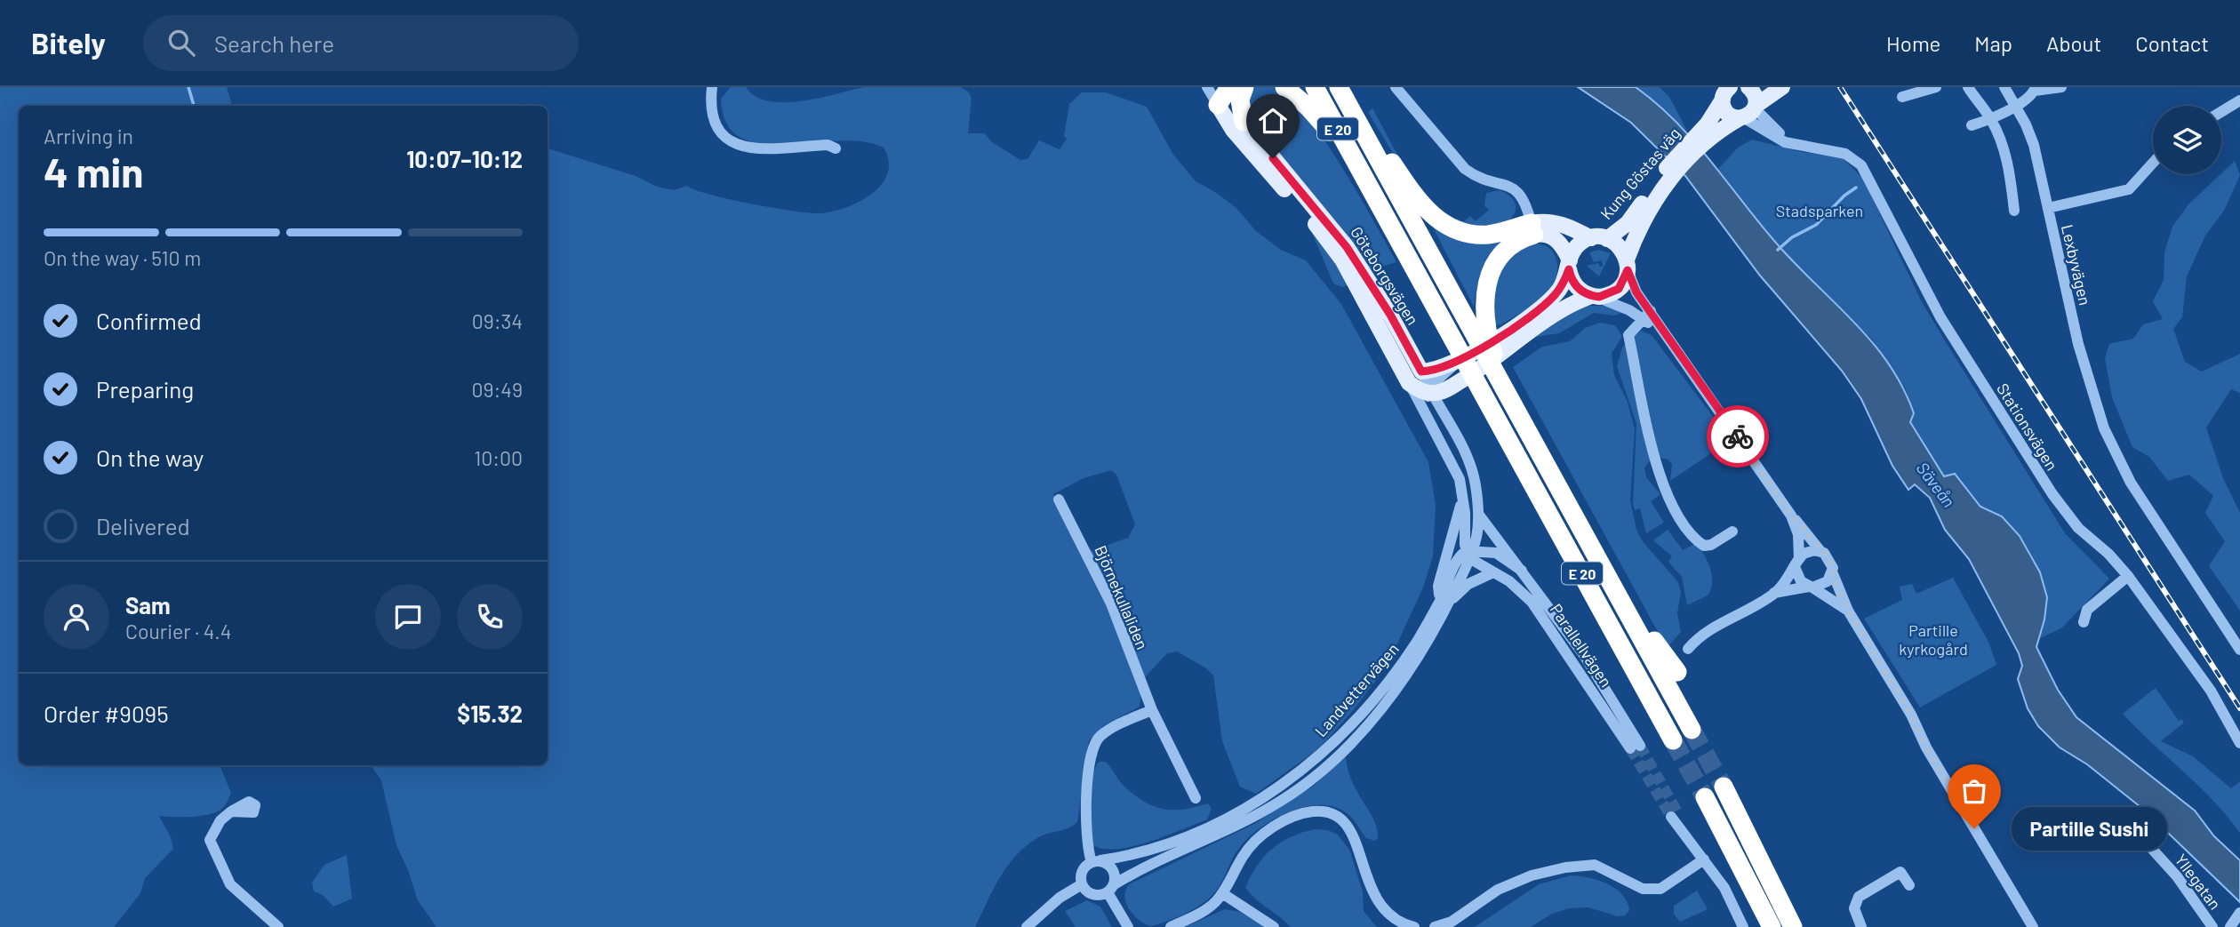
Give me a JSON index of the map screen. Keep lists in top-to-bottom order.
{
  "streets": {
    "highway": ["E 20"],
    "main road": ["Kung Göstas väg", "Göteborgsvägen"],
    "street": [
      "Lexbyvägen",
      "Stationsvägen",
      "Björnekullaliden",
      "Parallellvägen",
      "Landvettervägen",
      "Yllegatan"
    ]
  },
  "crossings": [
    ["Kung Göstas väg", "Stationsvägen"],
    ["Göteborgsvägen", "Landvettervägen"],
    ["Parallellvägen", "Landvettervägen"]
  ],
  "water": ["Säveån"],
  "parks": ["Stadsparken", "Partille kyrkogård"],
  "places": ["Partille Sushi"],
  "page": {
    "header": "Bitely",
    "search": "Search here",
    "nav": [
      "Home",
      "Map",
      "About",
      "Contact"
    ],
    "heading": ["4 min", "Arriving in", "10:07–10:12"],
    "panel": [
      "Sam",
      "Courier · 4.4",
      "Order #9095",
      "$15.32"
    ],
    "bar": "On the way · 510 m",
    "list": [
      ["Confirmed", "09:34"],
      ["Preparing", "09:49"],
      ["On the way", "10:00"],
      "Delivered"
    ],
    "bubble": "Partille Sushi"
  }
}
